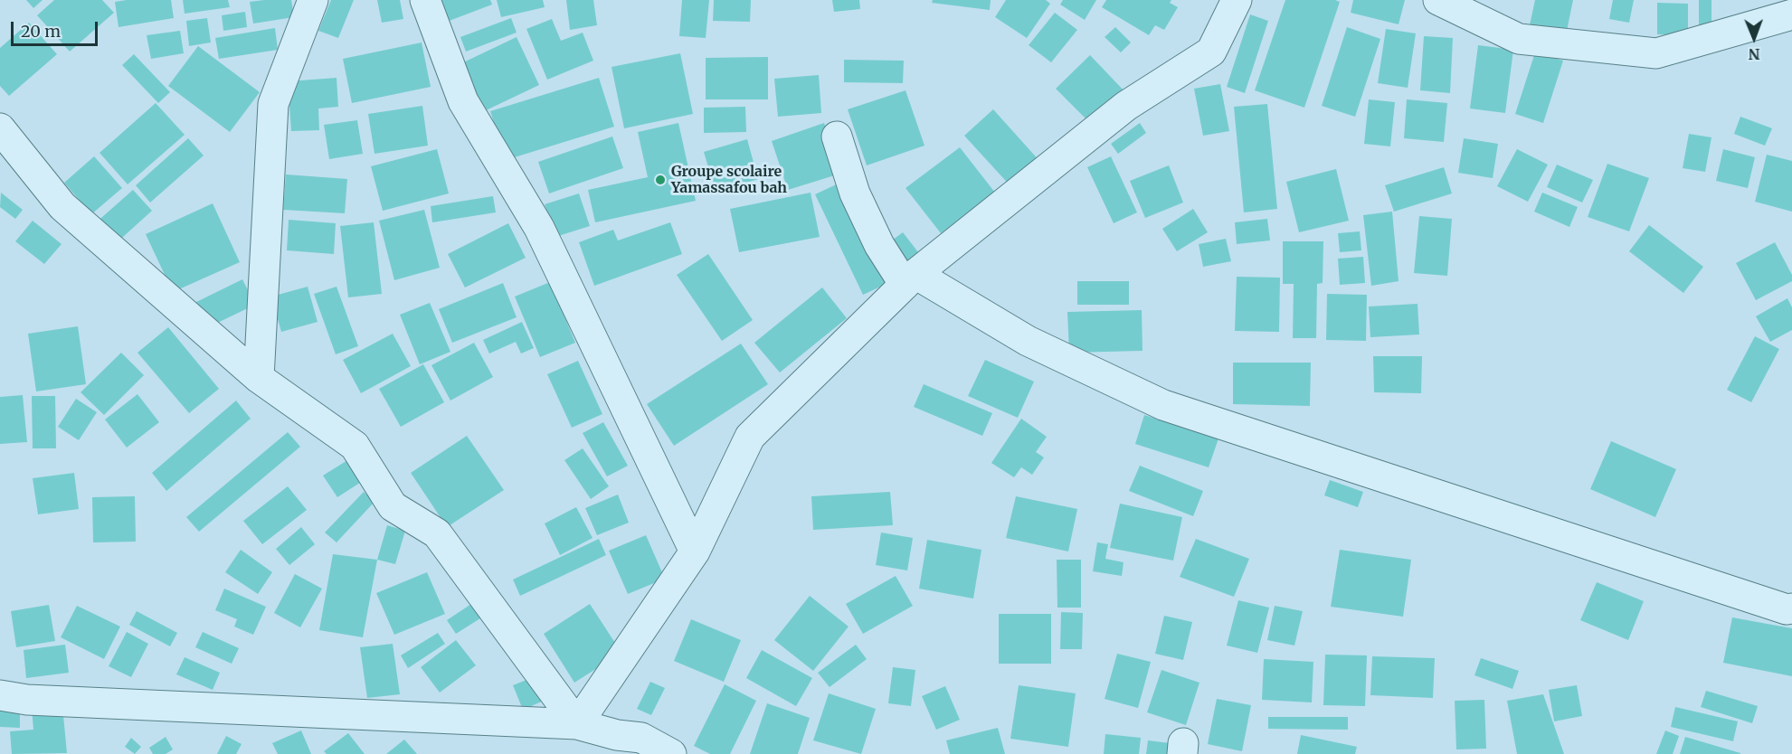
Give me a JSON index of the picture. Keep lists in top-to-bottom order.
{
  "places": ["Groupe scolaire Yamassafou bah"],
  "scale_bar": "20 m",
  "north": "bottom"
}
